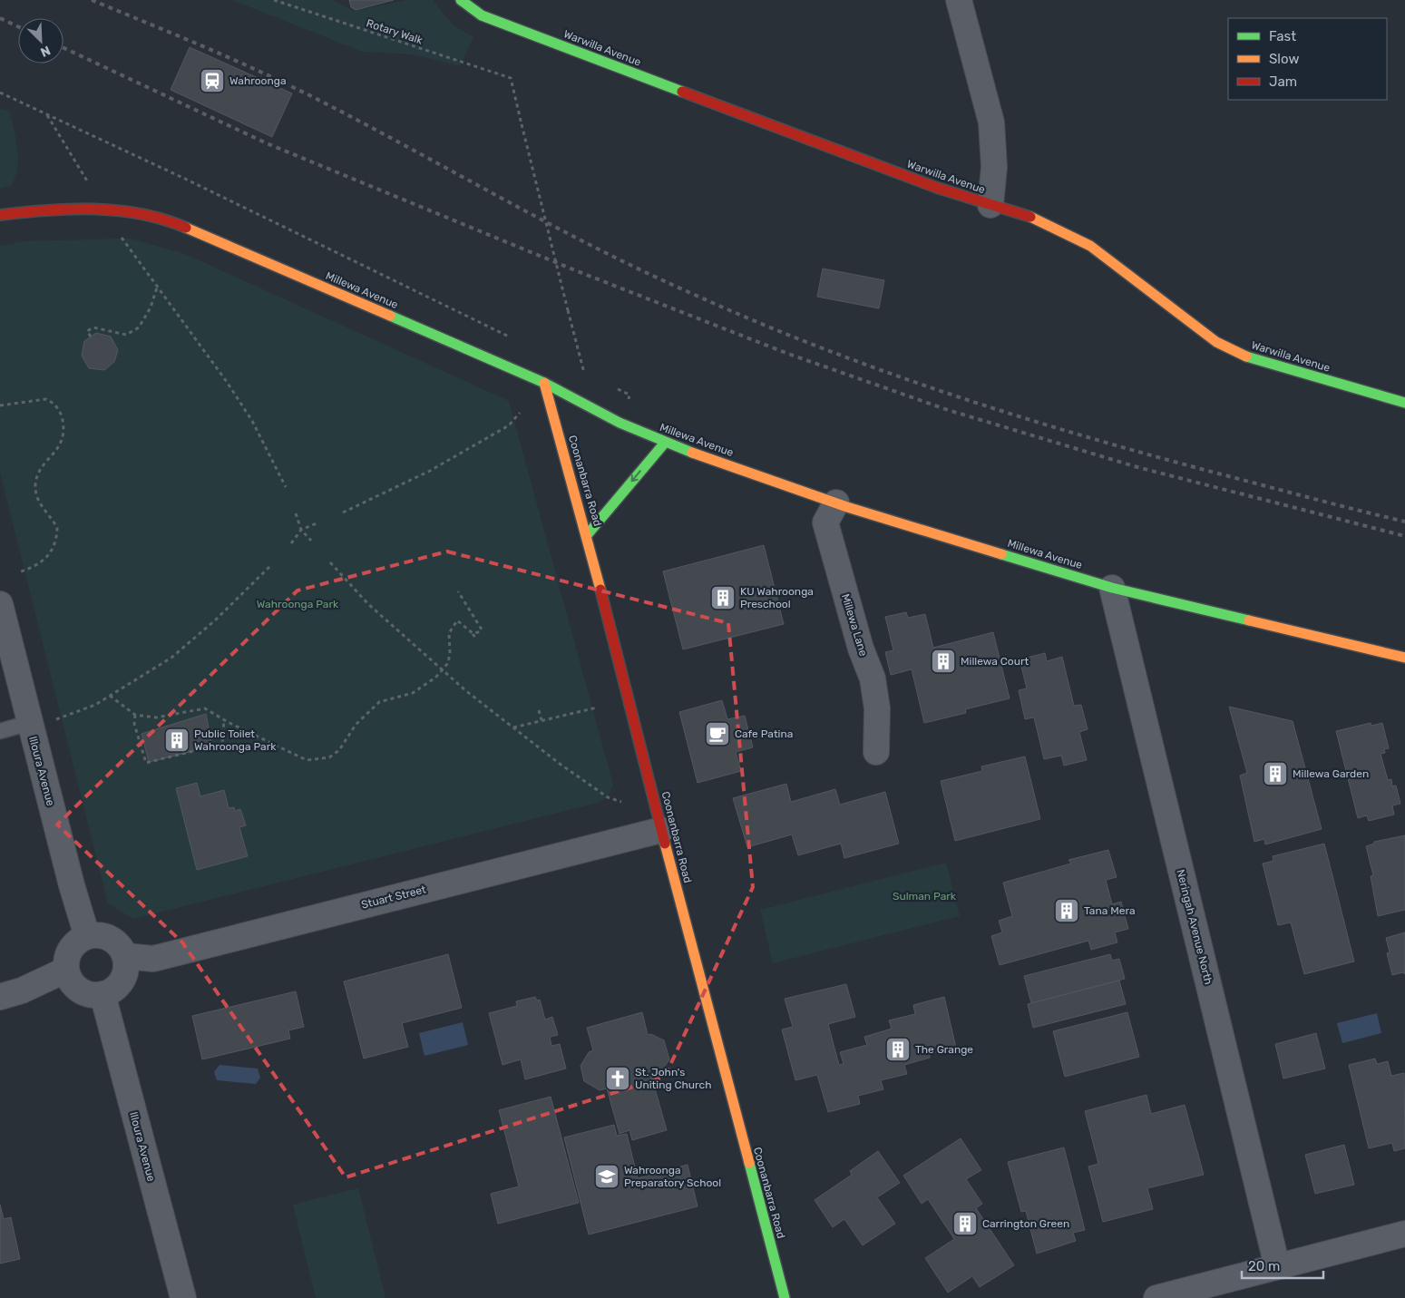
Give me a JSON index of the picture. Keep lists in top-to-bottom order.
{
  "streets": {
    "street": [
      "Warwilla Avenue",
      "Millewa Avenue",
      "Coonanbarra Road",
      "Millewa Lane",
      "Illoura Avenue",
      "Stuart Street",
      "Neringah Avenue North"
    ],
    "path": ["Rotary Walk"]
  },
  "crossings": [
    ["Millewa Avenue", "Coonanbarra Road"],
    ["Millewa Avenue", "Millewa Lane"],
    ["Millewa Avenue", "Neringah Avenue North"],
    ["Coonanbarra Road", "Stuart Street"],
    ["Illoura Avenue", "Stuart Street"]
  ],
  "parks": ["Wahroonga Park", "Sulman Park"],
  "places": {
    "station": ["Wahroonga"],
    "building": [
      "KU Wahroonga Preschool",
      "Millewa Court",
      "Public Toilet Wahroonga Park",
      "Millewa Garden",
      "Tana Mera",
      "The Grange",
      "Carrington Green"
    ],
    "cafe": ["Cafe Patina"],
    "church": ["St. John's Uniting Church"],
    "school or university": ["Wahroonga Preparatory School"]
  },
  "legend": ["Fast", "Slow", "Jam"],
  "scale_bar": "20 m",
  "north": "bottom right"
}
